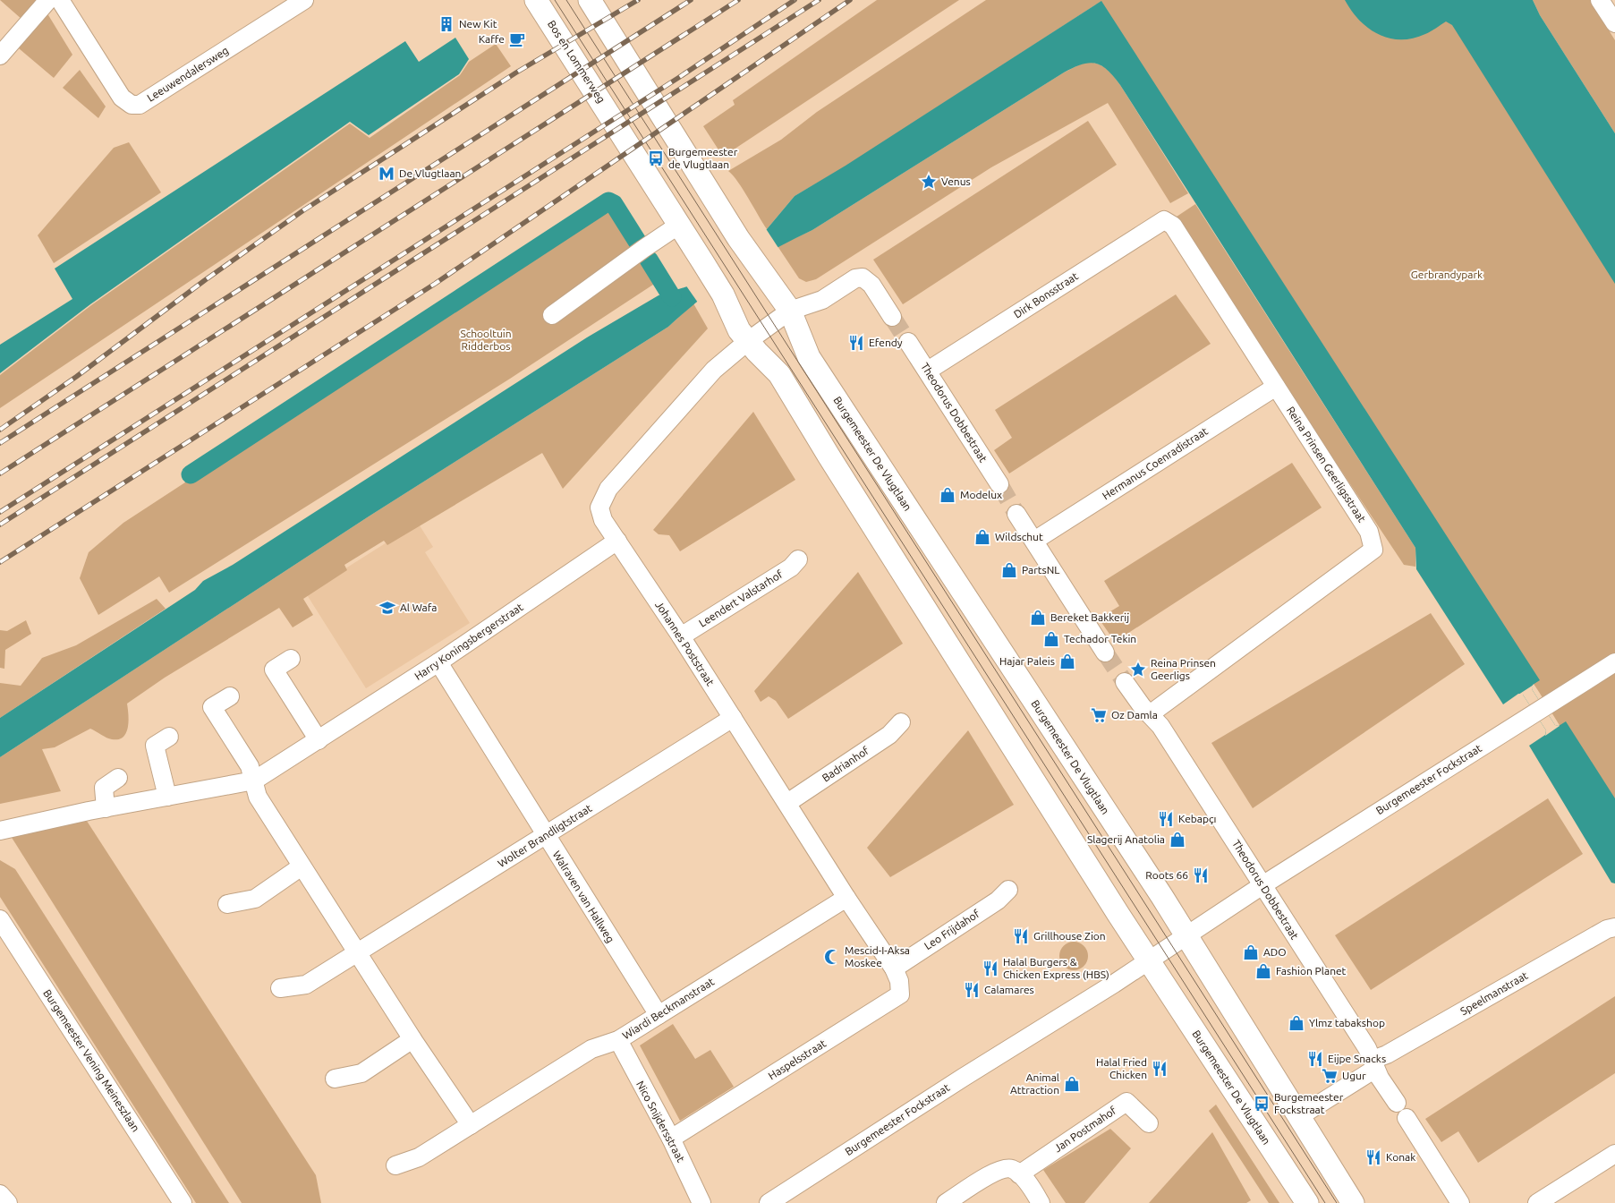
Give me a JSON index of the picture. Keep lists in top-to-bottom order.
{
  "streets": {
    "main road": ["Bos en Lommerweg", "Burgemeester De Vlugtlaan"],
    "street": [
      "Leeuwendalersweg",
      "Dirk Bonsstraat",
      "Theodorus Dobbestraat",
      "Hermanus Coenradistraat",
      "Reina Prinsen Geerligsstraat",
      "Leendert Valstarhof",
      "Harry Koningsbergerstraat",
      "Johannes Poststraat",
      "Badrianhof",
      "Burgemeester Fockstraat",
      "Wolter Brandligtstraat",
      "Walraven van Hallweg",
      "Leo Frijdahof",
      "Speelmanstraat",
      "Wiardi Beckmanstraat",
      "Haspelsstraat",
      "Burgemeester Vening Meineszlaan",
      "Nico Snijdersstraat",
      "Jan Postmahof"
    ]
  },
  "crossings": [
    ["Bos en Lommerweg", "Burgemeester De Vlugtlaan"],
    ["Dirk Bonsstraat", "Theodorus Dobbestraat"],
    ["Dirk Bonsstraat", "Reina Prinsen Geerligsstraat"],
    ["Theodorus Dobbestraat", "Reina Prinsen Geerligsstraat"],
    ["Theodorus Dobbestraat", "Burgemeester Fockstraat"],
    ["Theodorus Dobbestraat", "Speelmanstraat"],
    ["Burgemeester De Vlugtlaan", "Johannes Poststraat"],
    ["Burgemeester De Vlugtlaan", "Burgemeester Fockstraat"],
    ["Burgemeester De Vlugtlaan", "Speelmanstraat"],
    ["Hermanus Coenradistraat", "Reina Prinsen Geerligsstraat"],
    ["Leendert Valstarhof", "Johannes Poststraat"],
    ["Harry Koningsbergerstraat", "Johannes Poststraat"],
    ["Harry Koningsbergerstraat", "Walraven van Hallweg"],
    ["Johannes Poststraat", "Badrianhof"],
    ["Johannes Poststraat", "Wolter Brandligtstraat"],
    ["Johannes Poststraat", "Leo Frijdahof"],
    ["Johannes Poststraat", "Wiardi Beckmanstraat"],
    ["Johannes Poststraat", "Haspelsstraat"],
    ["Wolter Brandligtstraat", "Walraven van Hallweg"],
    ["Walraven van Hallweg", "Wiardi Beckmanstraat"],
    ["Leo Frijdahof", "Haspelsstraat"],
    ["Wiardi Beckmanstraat", "Nico Snijdersstraat"],
    ["Haspelsstraat", "Nico Snijdersstraat"]
  ],
  "parks": ["Gerbrandypark", "Schooltuin Ridderbos"],
  "places": {
    "building": ["New Kit"],
    "cafe": ["Kaffe"],
    "bus stop": ["Burgemeester de Vlugtlaan", "Burgemeester Fockstraat"],
    "metro station": ["De Vlugtlaan"],
    "place": ["Venus", "Reina Prinsen Geerligs"],
    "restaurant": [
      "Efendy",
      "Kebapçı",
      "Roots 66",
      "Grillhouse Zion",
      "Halal Burgers & Chicken Express (HBS)",
      "Calamares",
      "Eijpe Snacks",
      "Halal Fried Chicken",
      "Konak"
    ],
    "shop": [
      "Modelux",
      "Wildschut",
      "PartsNL",
      "Bereket Bakkerij",
      "Techador Tekin",
      "Hajar Paleis",
      "Slagerij Anatolia",
      "ADO",
      "Fashion Planet",
      "Ylmz tabakshop",
      "Animal Attraction"
    ],
    "school or university": ["Al Wafa"],
    "supermarket": ["Oz Damla", "Ugur"],
    "mosque": ["Mescid-I-Aksa Moskee"]
  }
}
